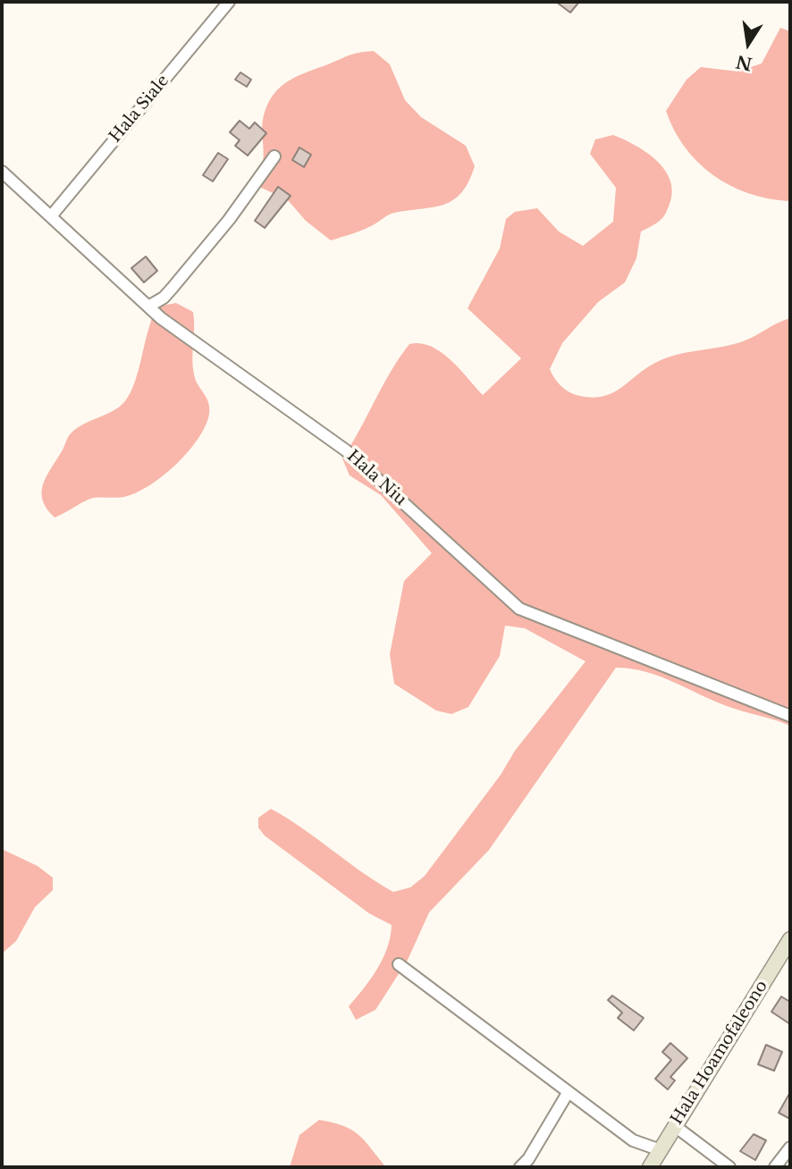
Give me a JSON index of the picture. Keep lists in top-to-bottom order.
{
  "streets": {
    "street": ["Hala Siale", "Hala Niu", "Hala Hoamofaleono"]
  },
  "crossings": [
    ["Hala Siale", "Hala Niu"]
  ],
  "north": "bottom"
}
